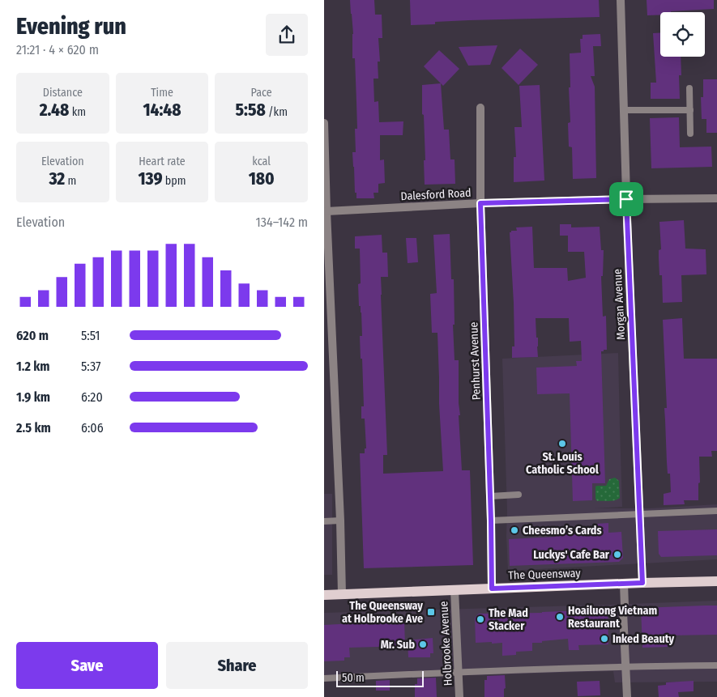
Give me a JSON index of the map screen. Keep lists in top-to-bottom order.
{
  "streets": {
    "main road": ["The Queensway"],
    "street": [
      "Dalesford Road",
      "Morgan Avenue",
      "Penhurst Avenue",
      "Holbrooke Avenue"
    ]
  },
  "crossings": [
    ["Dalesford Road", "Morgan Avenue"],
    ["Dalesford Road", "Penhurst Avenue"],
    ["Morgan Avenue", "The Queensway"],
    ["Penhurst Avenue", "The Queensway"],
    ["The Queensway", "Holbrooke Avenue"]
  ],
  "places": {
    "other": [
      "St. Louis Catholic School",
      "Cheesmo’s Cards",
      "Luckys' Cafe Bar",
      "Hoailuong Vietnam Restaurant",
      "The Mad Stacker",
      "Inked Beauty",
      "Mr. Sub"
    ],
    "transit": ["The Queensway at Holbrooke Ave"]
  },
  "scale_bar": "50 m",
  "page": {
    "heading": ["Evening run", "21:21 · 4 × 620 m"],
    "stats": [
      ["Distance", "2.48 km"],
      ["Time", "14:48"],
      ["Pace", "5:58 /km"],
      ["Elevation", "32 m"],
      ["Heart rate", "139 bpm"],
      ["kcal", "180"]
    ],
    "chart": ["Elevation", "134–142 m"],
    "list": [
      {
        "name": "620 m",
        "note": "5:51"
      },
      {
        "name": "1.2 km",
        "note": "5:37"
      },
      {
        "name": "1.9 km",
        "note": "6:20"
      },
      {
        "name": "2.5 km",
        "note": "6:06"
      }
    ],
    "buttons": ["Save", "Share"],
    "scale": "50 m"
  }
}
